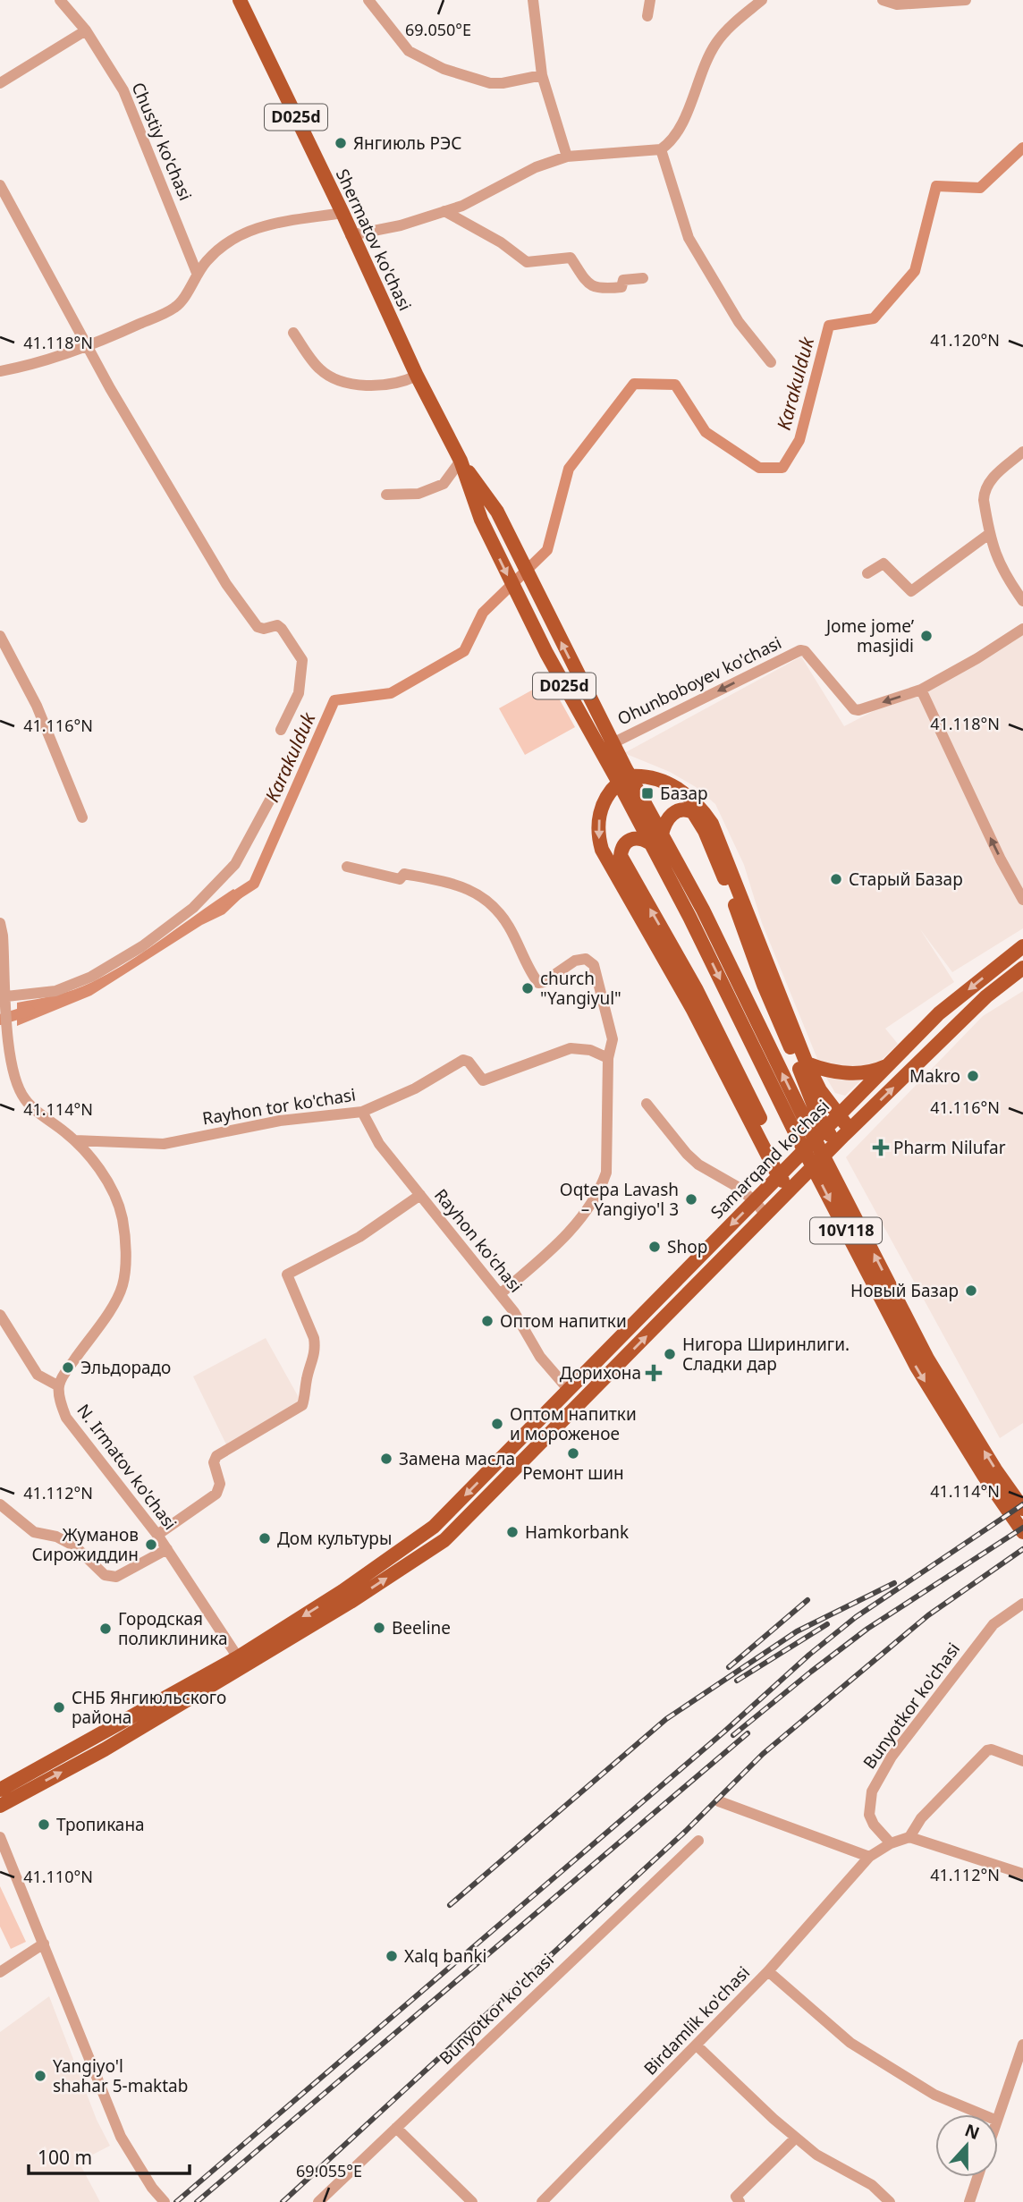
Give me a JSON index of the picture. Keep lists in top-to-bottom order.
{
  "streets": {
    "main road": [
      "D025d",
      "Shermatov ko'chasi",
      "Samarqand ko'chasi",
      "10V118"
    ],
    "street": [
      "Chustiy ko'chasi",
      "Ohunboboyev ko'chasi",
      "Rayhon tor ko'chasi",
      "Rayhon ko'chasi",
      "N. Irmatov ko'chasi",
      "Bunyotkor ko'chasi",
      "Birdamlik ko'chasi"
    ]
  },
  "crossings": [
    ["D025d", "Shermatov ko'chasi"],
    ["D025d", "Ohunboboyev ko'chasi"],
    ["D025d", "10V118"],
    ["Rayhon tor ko'chasi", "Rayhon ko'chasi"],
    ["Samarqand ko'chasi", "Rayhon ko'chasi"],
    ["Samarqand ko'chasi", "N. Irmatov ko'chasi"]
  ],
  "one_way": ["Ohunboboyev ko'chasi"],
  "water": ["Karakulduk"],
  "places": {
    "other": [
      "Янгиюль РЭС",
      "Jome jome’ masjidi",
      "Cтарый Базар",
      "church \"Yangiyul\"",
      "Makro",
      "Oqtepa Lavash – Yangiyo'l 3",
      "Shop",
      "Новый Базар",
      "Оптом напитки",
      "Нигора Ширинлиги. Сладки дар",
      "Эльдорадо",
      "Оптом напитки и мороженое",
      "Ремонт шин",
      "Замена масла",
      "Hamkorbank",
      "Дом культуры",
      "Жуманов Сирожиддин",
      "Beeline",
      "Городская поликлиника",
      "СНБ Янгиюльского района",
      "Тропикана",
      "Xalq banki",
      "Yangiyo'l shahar 5-maktab"
    ],
    "transit": ["Базар"],
    "health": ["Pharm Nilufar", "Дорихона"]
  },
  "scale_bar": "100 m",
  "north": "top",
  "coordinates": [
    "69.050°E",
    "41.120°N",
    "41.118°N",
    "41.116°N",
    "41.114°N",
    "41.112°N",
    "41.110°N",
    "69.055°E"
  ]
}
